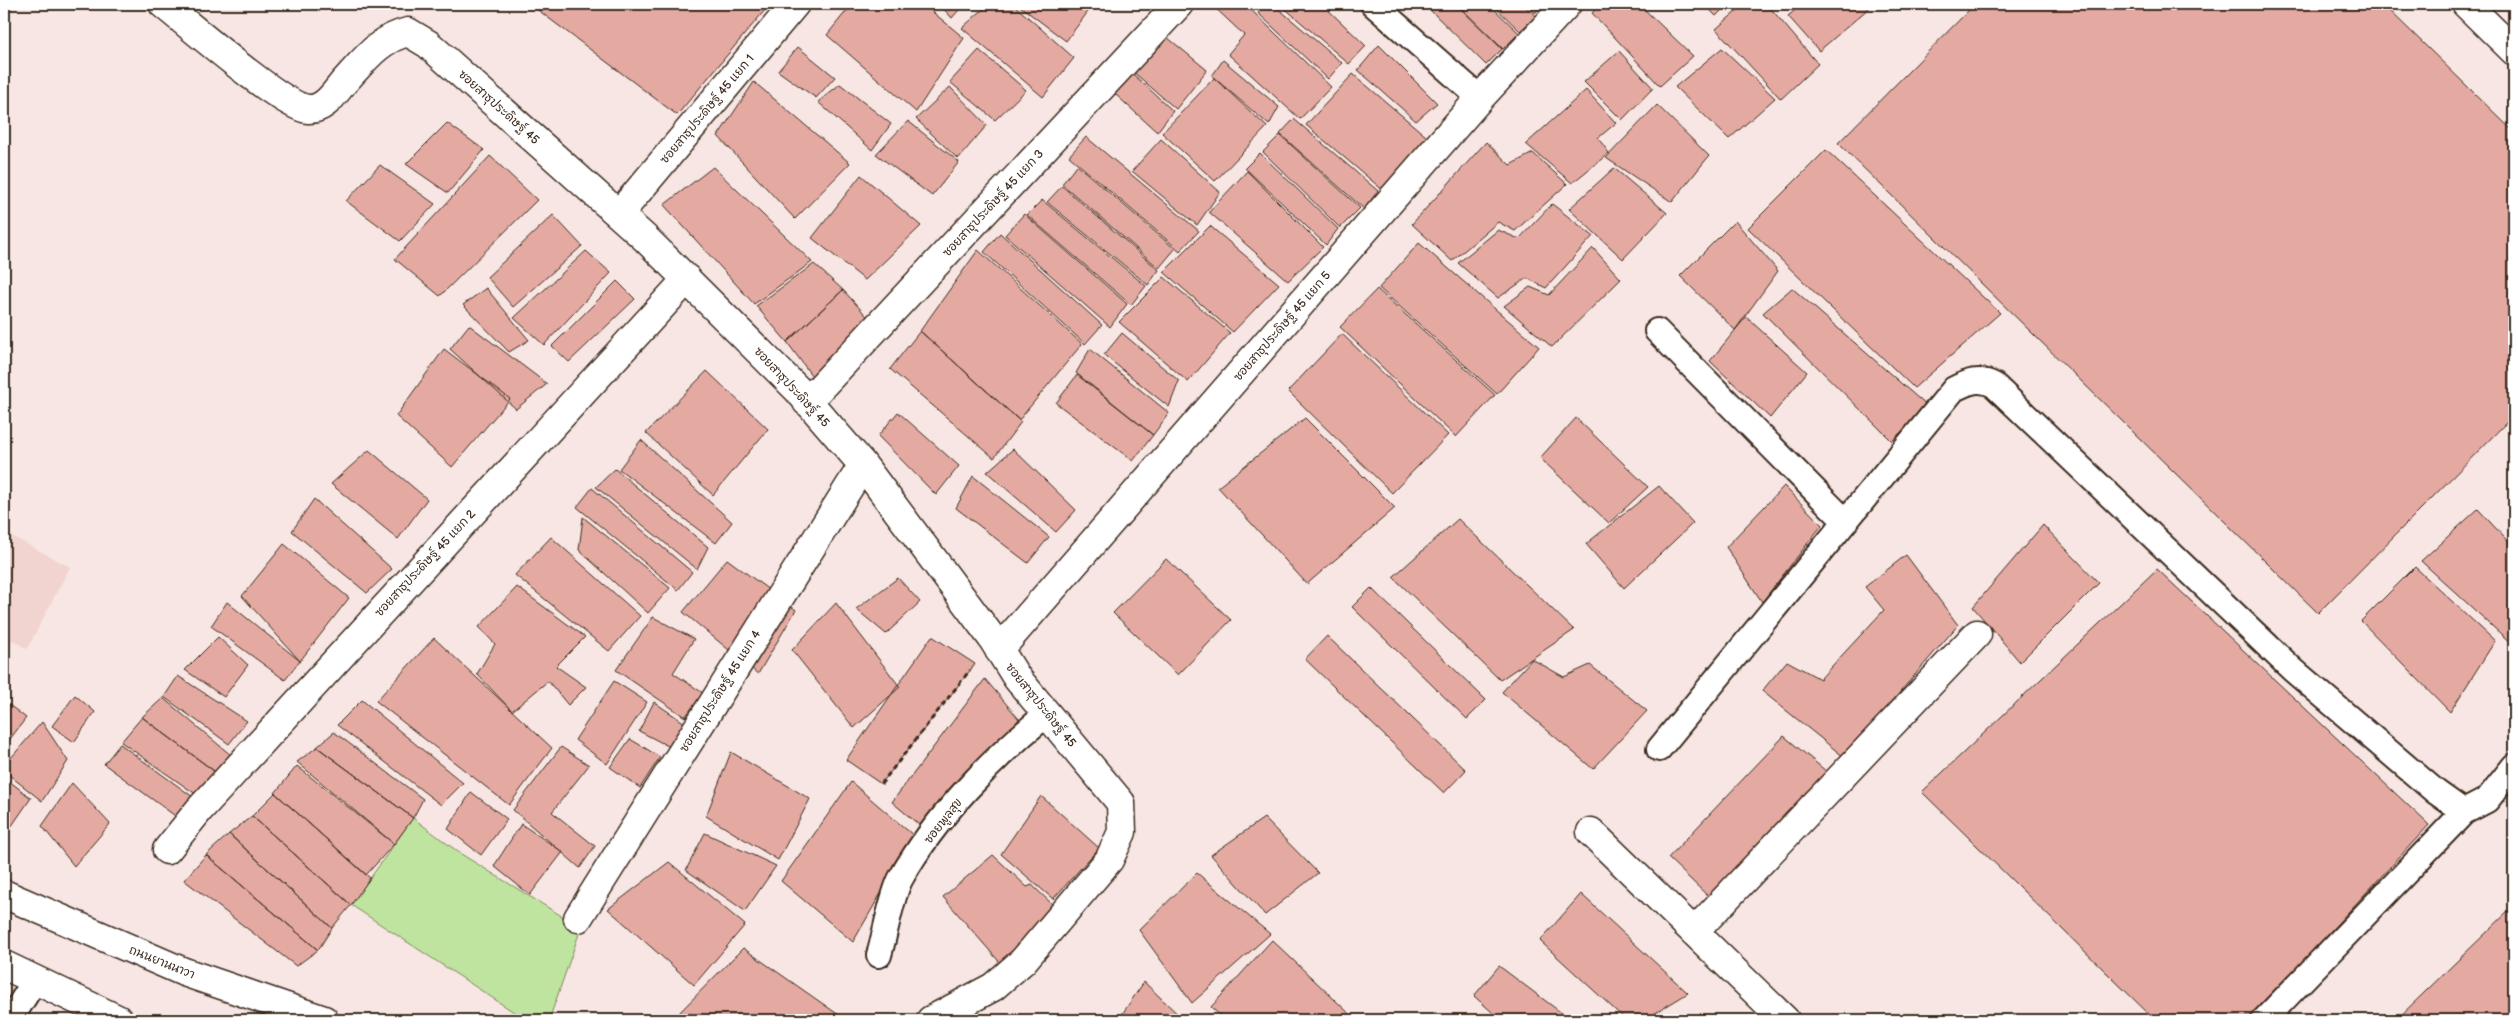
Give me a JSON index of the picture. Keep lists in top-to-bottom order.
{
  "streets": {
    "street": [
      "ซอยสาธุประดิษฐ์ 45",
      "ซอยสาธุประดิษฐ์ 45 แยก 1",
      "ซอยสาธุประดิษฐ์ 45 แยก 3",
      "ซอยสาธุประดิษฐ์ 45 แยก 5",
      "ซอยสาธุประดิษฐ์ 45 แยก 2",
      "ซอยสาธุประดิษฐ์ 45 แยก 4",
      "ถนนยานนาวา"
    ],
    "lane": ["ซอยพูลสุข"]
  },
  "crossings": [
    ["ซอยสาธุประดิษฐ์ 45", "ซอยสาธุประดิษฐ์ 45 แยก 1"],
    ["ซอยสาธุประดิษฐ์ 45", "ซอยสาธุประดิษฐ์ 45 แยก 3"],
    ["ซอยสาธุประดิษฐ์ 45", "ซอยสาธุประดิษฐ์ 45 แยก 5"],
    ["ซอยสาธุประดิษฐ์ 45", "ซอยสาธุประดิษฐ์ 45 แยก 2"],
    ["ซอยสาธุประดิษฐ์ 45", "ซอยสาธุประดิษฐ์ 45 แยก 4"],
    ["ซอยสาธุประดิษฐ์ 45", "ซอยพูลสุข"]
  ]
}
